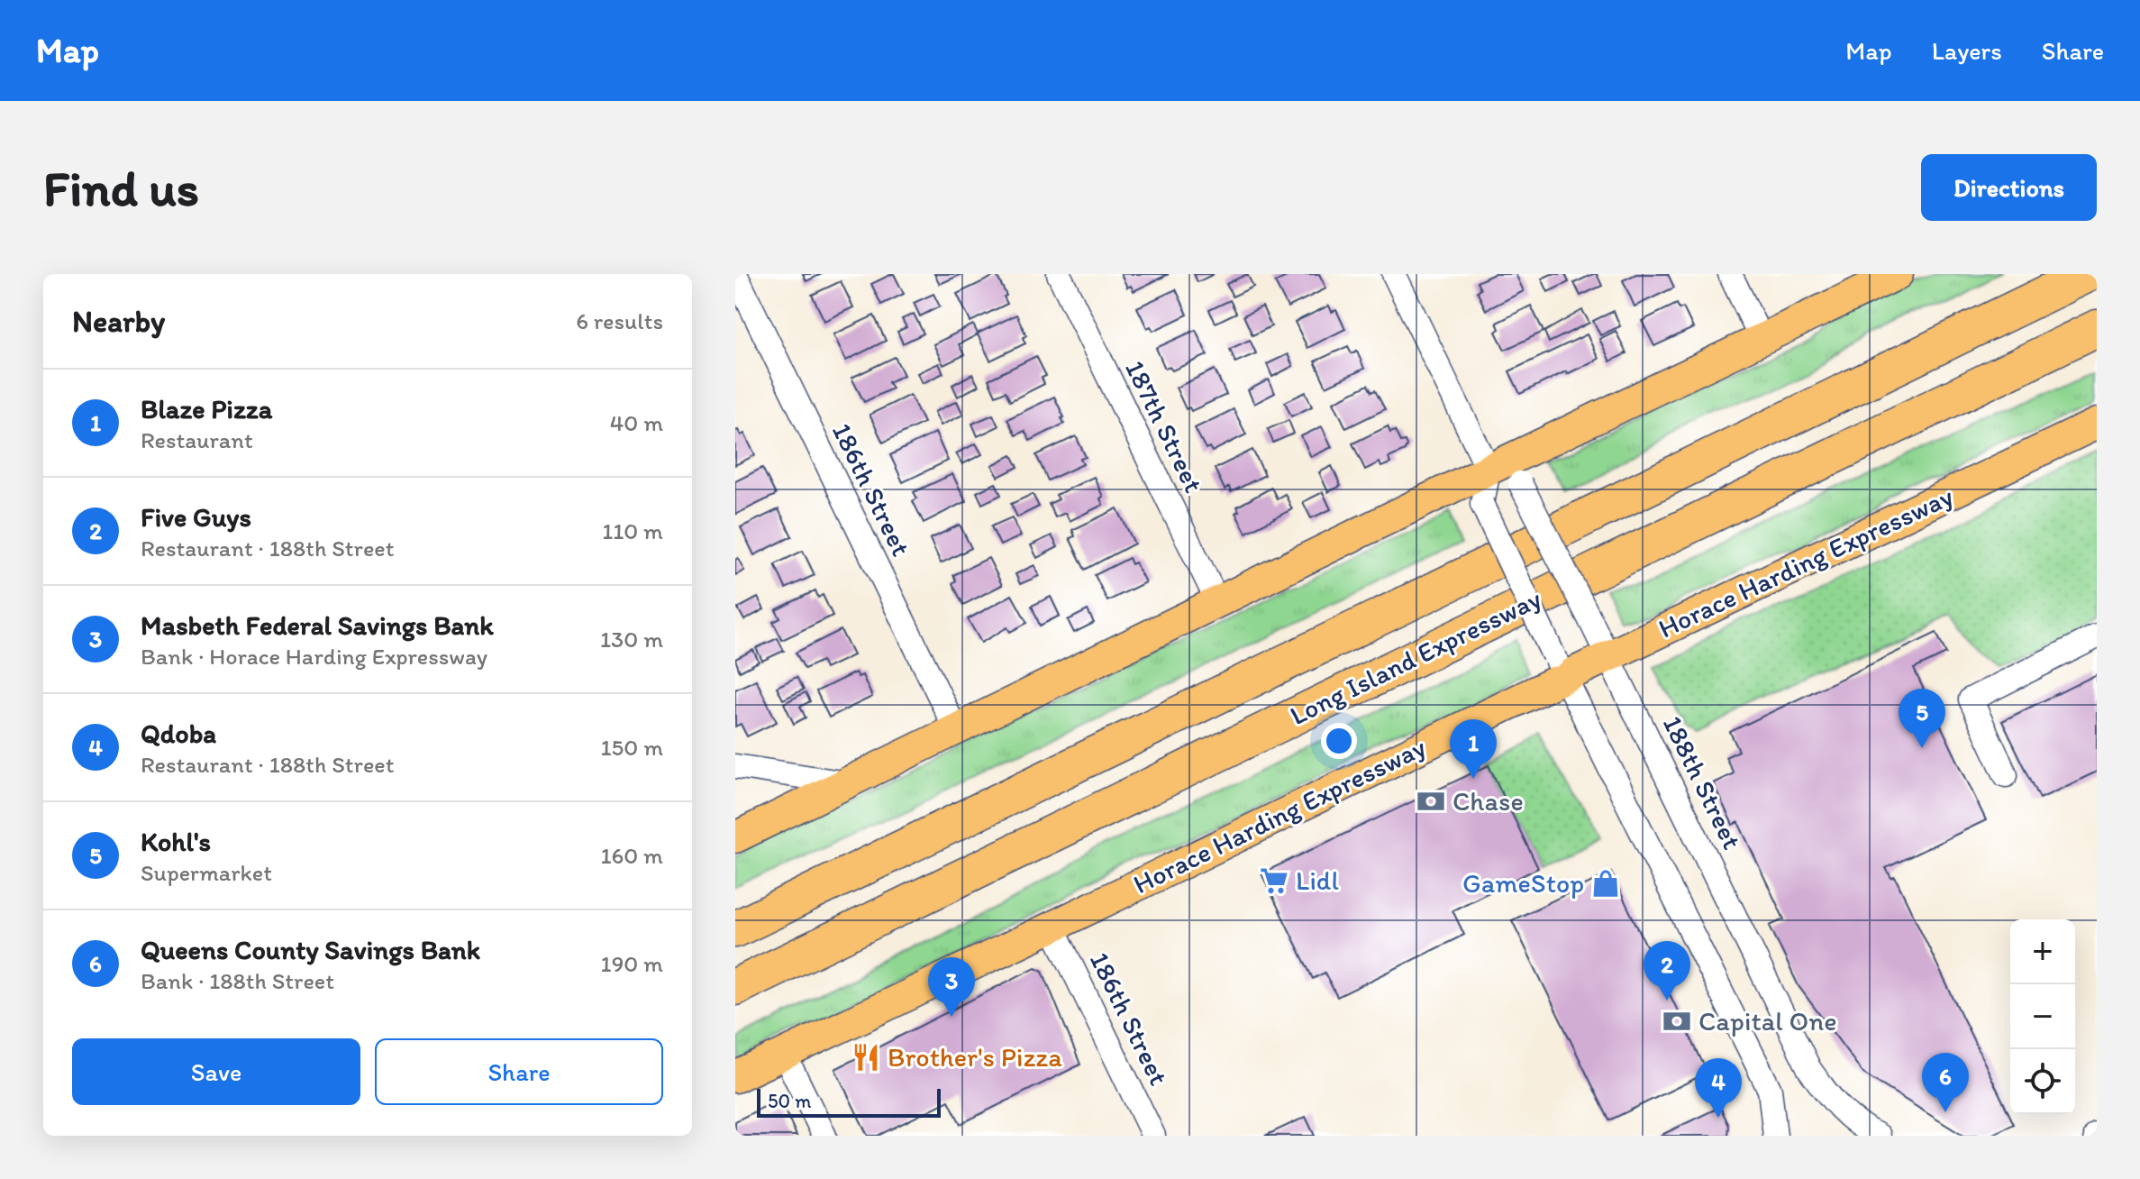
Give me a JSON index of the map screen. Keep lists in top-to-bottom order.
{
  "streets": {
    "highway": ["Long Island Expressway"],
    "main road": ["Horace Harding Expressway"],
    "street": ["187th Street", "186th Street", "188th Street"]
  },
  "crossings": [
    ["186th Street", "Horace Harding Expressway"],
    ["Horace Harding Expressway", "188th Street"]
  ],
  "places": {
    "bank": ["Chase", "Capital One"],
    "supermarket": ["Lidl"],
    "shop": ["GameStop"],
    "restaurant": ["Brother's Pizza"]
  },
  "scale_bar": "50 m",
  "page": {
    "header": "Map",
    "nav": ["Map", "Layers", "Share"],
    "buttons": [
      "Directions",
      ["Save", "Share"]
    ],
    "title": "Find us",
    "heading": ["Nearby", "6 results"],
    "list": [
      {
        "mark": "1",
        "name": "Blaze Pizza",
        "note": "Restaurant",
        "value": "40 m"
      },
      {
        "mark": "2",
        "name": "Five Guys",
        "note": "Restaurant · 188th Street",
        "value": "110 m"
      },
      {
        "mark": "3",
        "name": "Masbeth Federal Savings Bank",
        "note": "Bank · Horace Harding Expressway",
        "value": "130 m"
      },
      {
        "mark": "4",
        "name": "Qdoba",
        "note": "Restaurant · 188th Street",
        "value": "150 m"
      },
      {
        "mark": "5",
        "name": "Kohl's",
        "note": "Supermarket",
        "value": "160 m"
      },
      {
        "mark": "6",
        "name": "Queens County Savings Bank",
        "note": "Bank · 188th Street",
        "value": "190 m"
      }
    ],
    "pins": [
      "5",
      "1",
      "2",
      "3",
      "6",
      "4"
    ],
    "map_buttons": ["+", "−"],
    "scale": "50 m"
  }
}
